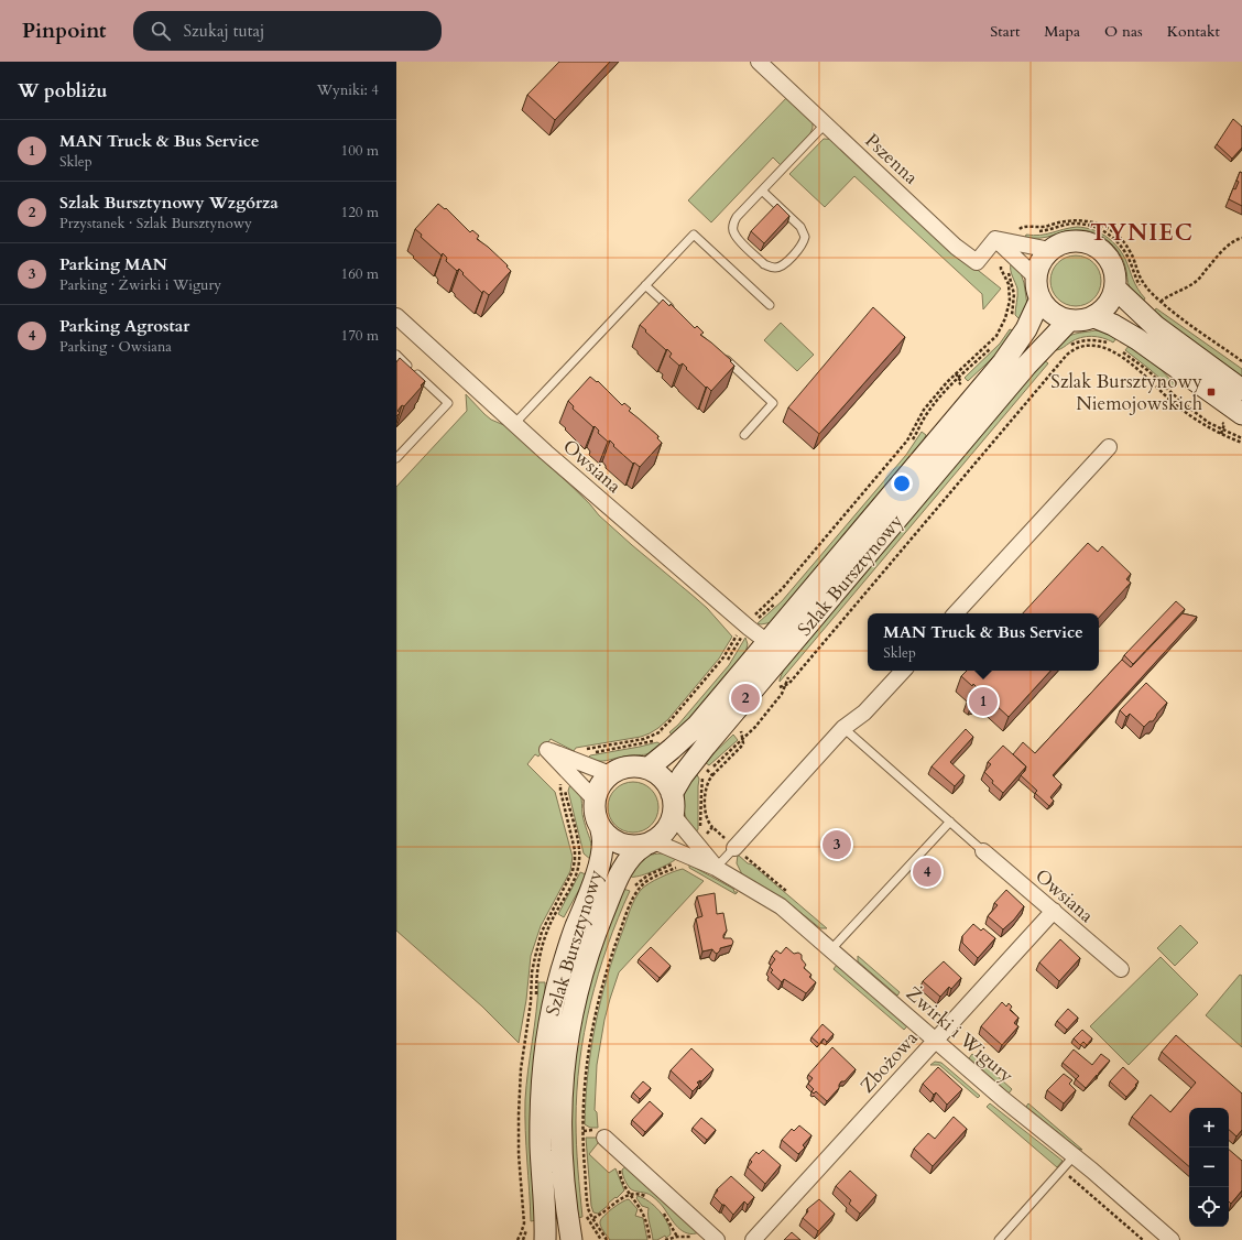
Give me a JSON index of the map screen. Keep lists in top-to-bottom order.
{
  "streets": {
    "main road": ["Szlak Bursztynowy"],
    "street": [
      "Pszenna",
      "Owsiana",
      "Żwirki i Wigury",
      "Zbożowa"
    ]
  },
  "crossings": [
    ["Owsiana", "Szlak Bursztynowy"],
    ["Owsiana", "Zbożowa"],
    ["Szlak Bursztynowy", "Żwirki i Wigury"],
    ["Żwirki i Wigury", "Zbożowa"]
  ],
  "districts": ["TYNIEC"],
  "places": {
    "transit": ["Szlak Bursztynowy Niemojowskich"]
  },
  "page": {
    "header": "Pinpoint",
    "search": "Szukaj tutaj",
    "nav": [
      "Start",
      "Mapa",
      "O nas",
      "Kontakt"
    ],
    "heading": ["W pobliżu", "Wyniki: 4"],
    "list": [
      {
        "mark": "1",
        "name": "MAN Truck & Bus Service",
        "note": "Sklep",
        "value": "100 m"
      },
      {
        "mark": "2",
        "name": "Szlak Bursztynowy Wzgórza",
        "note": "Przystanek · Szlak Bursztynowy",
        "value": "120 m"
      },
      {
        "mark": "3",
        "name": "Parking MAN",
        "note": "Parking · Żwirki i Wigury",
        "value": "160 m"
      },
      {
        "mark": "4",
        "name": "Parking Agrostar",
        "note": "Parking · Owsiana",
        "value": "170 m"
      }
    ],
    "popup": ["MAN Truck & Bus Service", "Sklep"],
    "pins": [
      "2",
      "1",
      "3",
      "4"
    ],
    "map_buttons": ["+", "−"]
  }
}
